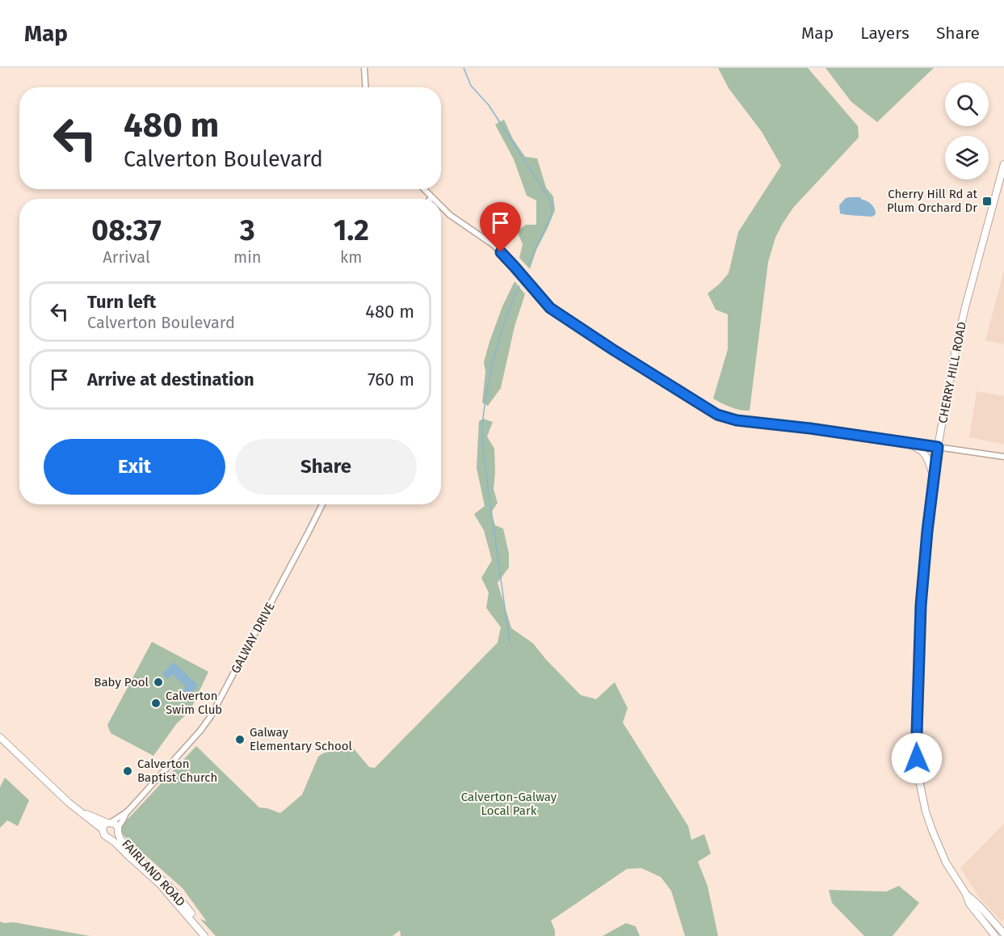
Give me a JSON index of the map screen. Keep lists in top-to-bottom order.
{
  "streets": {
    "main road": ["CHERRY HILL ROAD", "FAIRLAND ROAD"],
    "street": ["GALWAY DRIVE"]
  },
  "crossings": [
    ["GALWAY DRIVE", "FAIRLAND ROAD"]
  ],
  "parks": ["Calverton-Galway Local Park"],
  "places": {
    "transit": ["Cherry Hill Rd at Plum Orchard Dr"],
    "other": [
      "Baby Pool",
      "Calverton Swim Club",
      "Galway Elementary School",
      "Calverton Baptist Church"
    ]
  },
  "page": {
    "header": "Map",
    "nav": ["Map", "Layers", "Share"],
    "turn": ["480 m", "Calverton Boulevard"],
    "eta": [
      "08:37",
      "Arrival",
      "3",
      "min",
      "1.2",
      "km"
    ],
    "list": [
      {
        "name": "Turn left",
        "note": "Calverton Boulevard",
        "value": "480 m"
      },
      {
        "name": "Arrive at destination",
        "value": "760 m"
      }
    ],
    "buttons": ["Exit", "Share"]
  }
}
